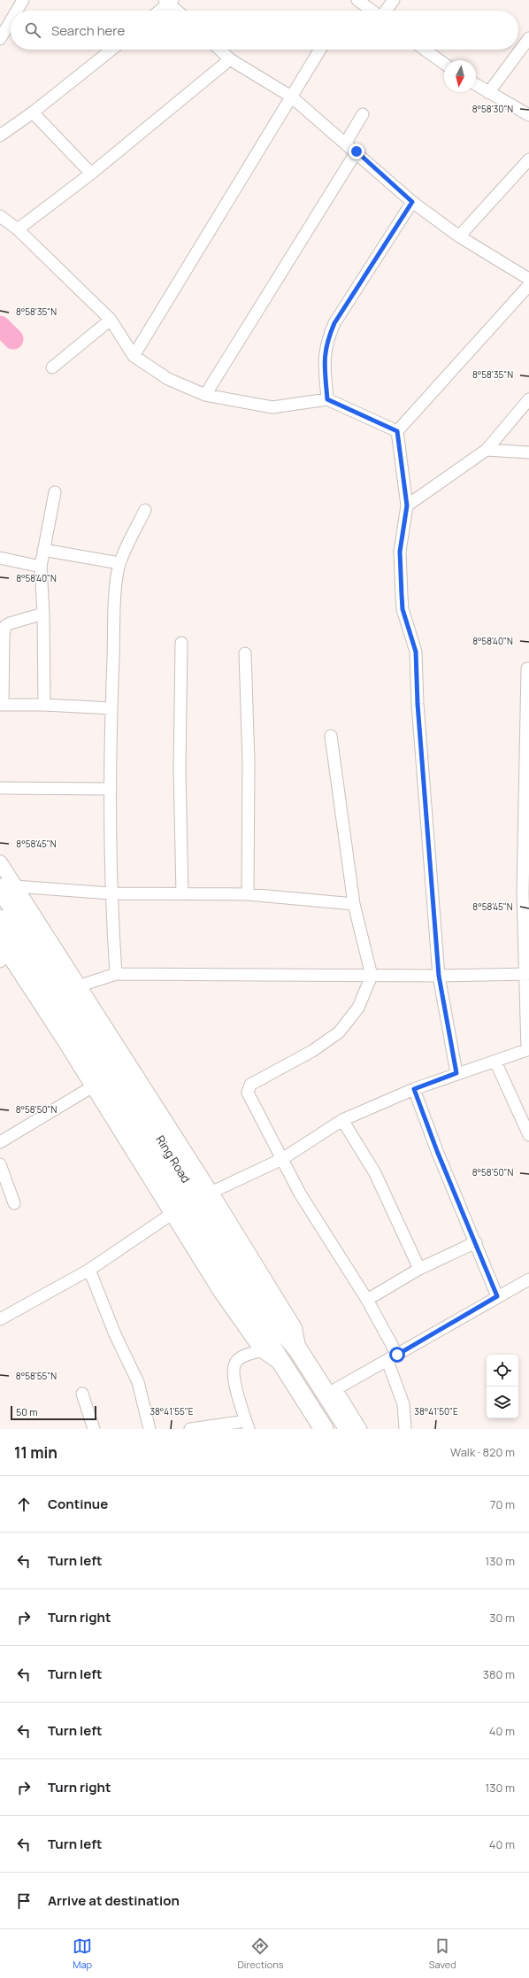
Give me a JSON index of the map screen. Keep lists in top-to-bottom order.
{
  "streets": {
    "highway": ["Ring Road"]
  },
  "scale_bar": "50 m",
  "north": "bottom",
  "page": {
    "search": "Search here",
    "scale": "50 m",
    "heading": ["11 min", "Walk · 820 m"],
    "list": [
      ["Continue", "70 m"],
      ["Turn left", "130 m"],
      ["Turn right", "30 m"],
      ["Turn left", "380 m"],
      ["Turn left", "40 m"],
      ["Turn right", "130 m"],
      ["Turn left", "40 m"],
      "Arrive at destination"
    ],
    "nav": ["Map", "Directions", "Saved"]
  },
  "coordinates": [
    "8°58'30\"N",
    "8°58'35\"N",
    "8°58'40\"N",
    "8°58'45\"N",
    "8°58'50\"N",
    "8°58'55\"N",
    "38°41'55\"E",
    "38°41'50\"E"
  ]
}
